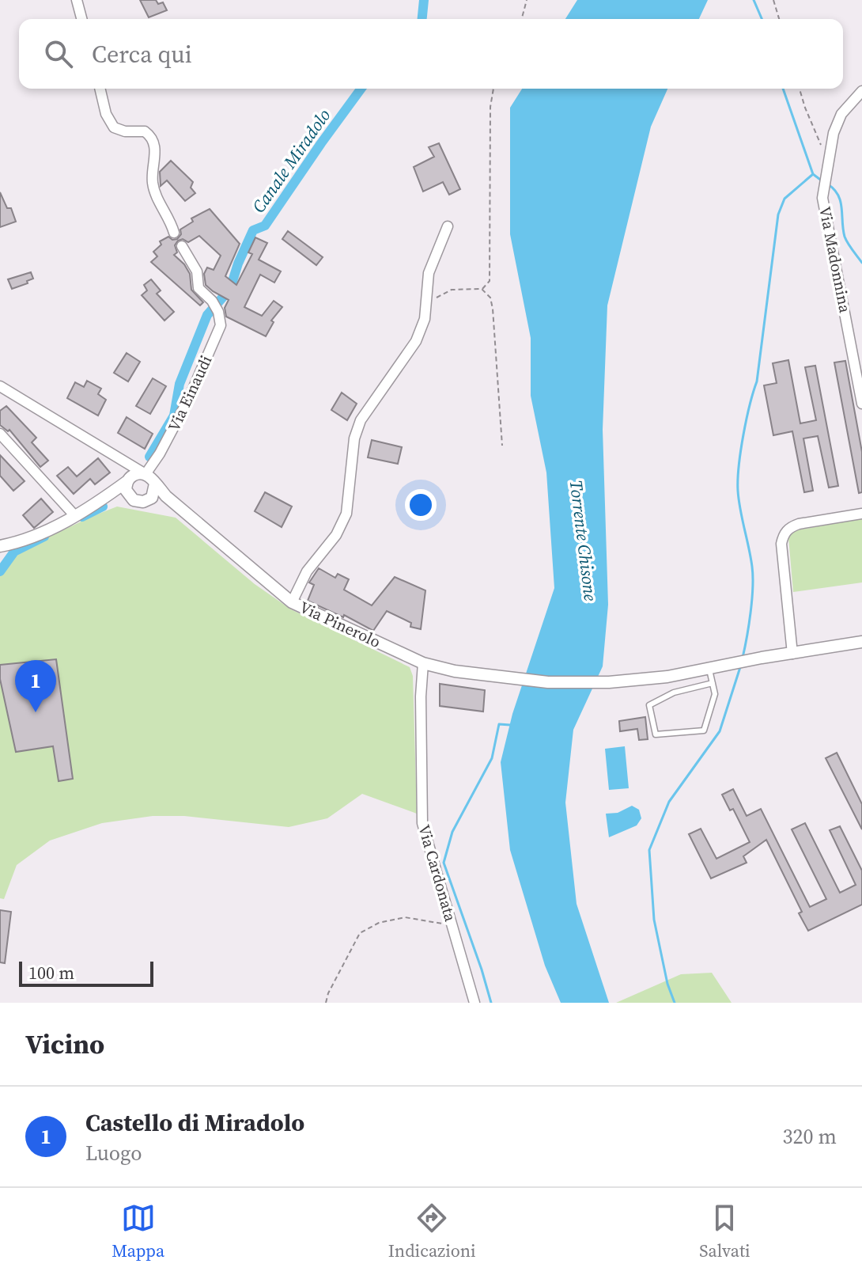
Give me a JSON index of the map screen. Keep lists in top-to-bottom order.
{
  "streets": {
    "street": [
      "Via Madonnina",
      "Via Einaudi",
      "Via Pinerolo",
      "Via Cardonata"
    ]
  },
  "crossings": [
    ["Via Einaudi", "Via Pinerolo"],
    ["Via Pinerolo", "Via Cardonata"]
  ],
  "water": ["Canale Miradolo", "Torrente Chisone"],
  "scale_bar": "100 m",
  "page": {
    "search": "Cerca qui",
    "pins": "1",
    "scale": "100 m",
    "heading": "Vicino",
    "list": [
      {
        "mark": "1",
        "name": "Castello di Miradolo",
        "note": "Luogo",
        "value": "320 m"
      }
    ],
    "nav": ["Mappa", "Indicazioni", "Salvati"]
  }
}
